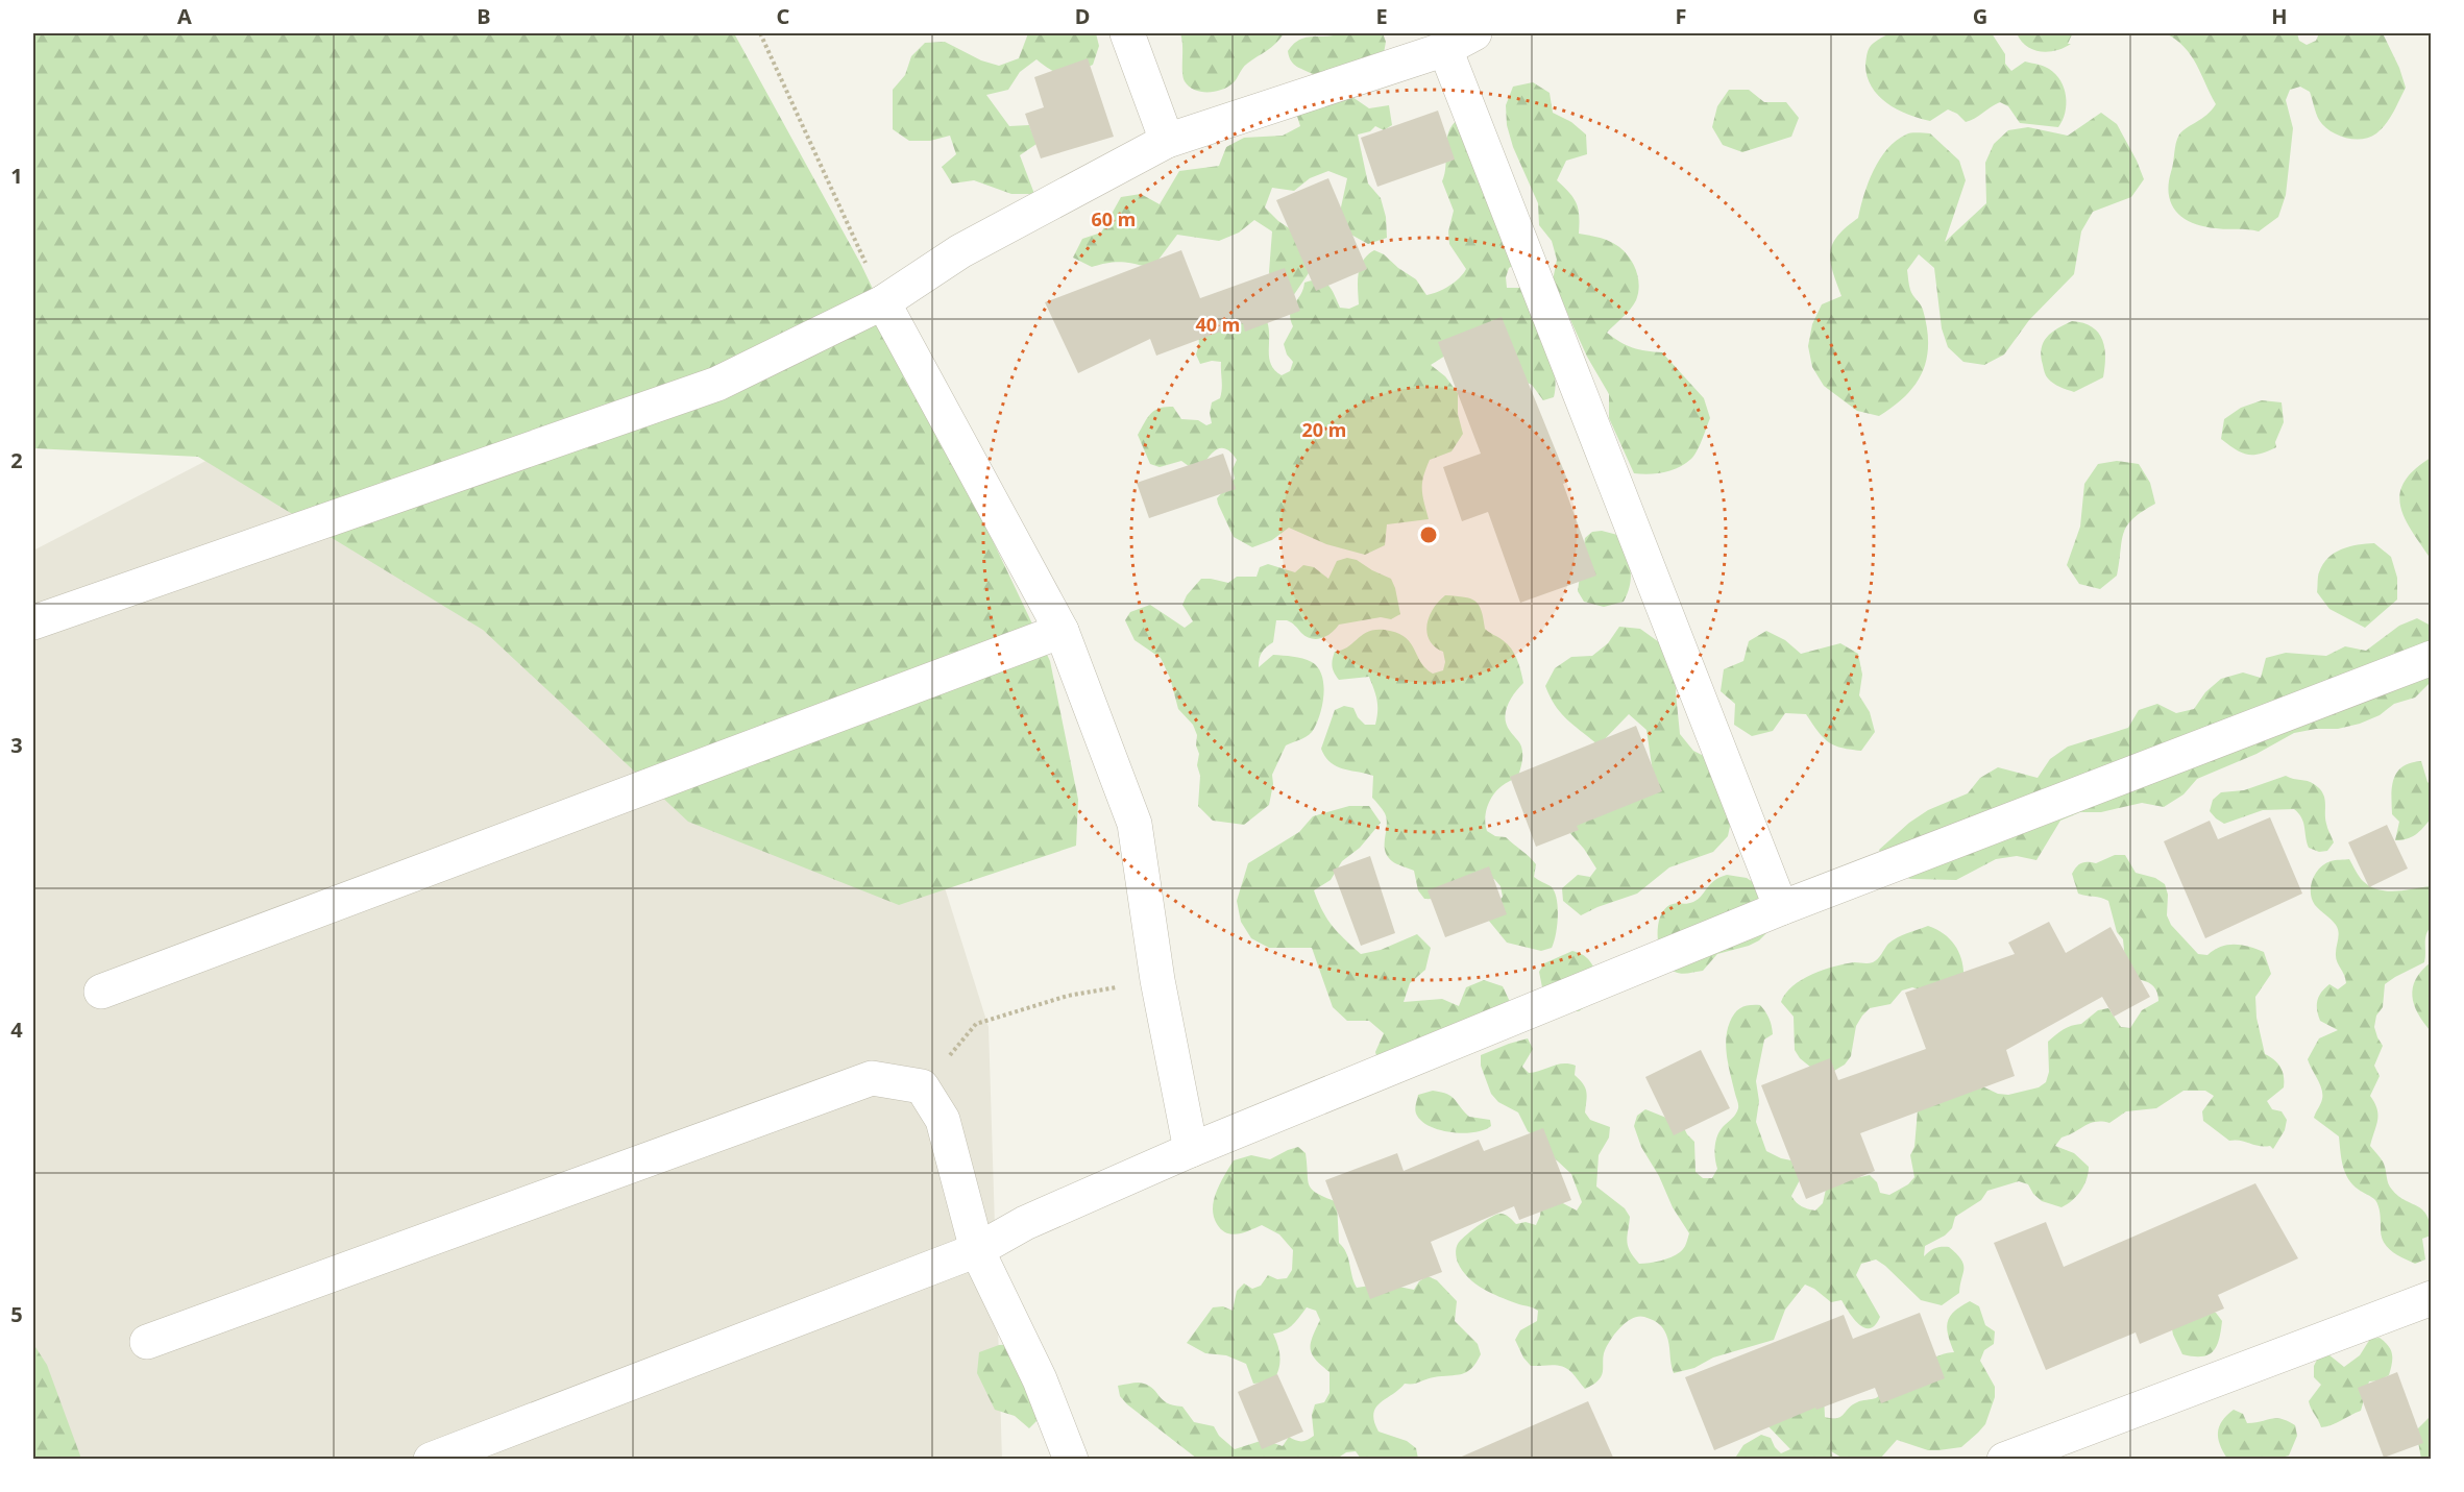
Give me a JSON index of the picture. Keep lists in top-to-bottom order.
{
  "grid": {
    "columns": [
      "A",
      "B",
      "C",
      "D",
      "E",
      "F",
      "G",
      "H"
    ],
    "rows": [
      "1",
      "2",
      "3",
      "4",
      "5"
    ]
  },
  "rings": ["60 m", "40 m", "20 m"]
}
